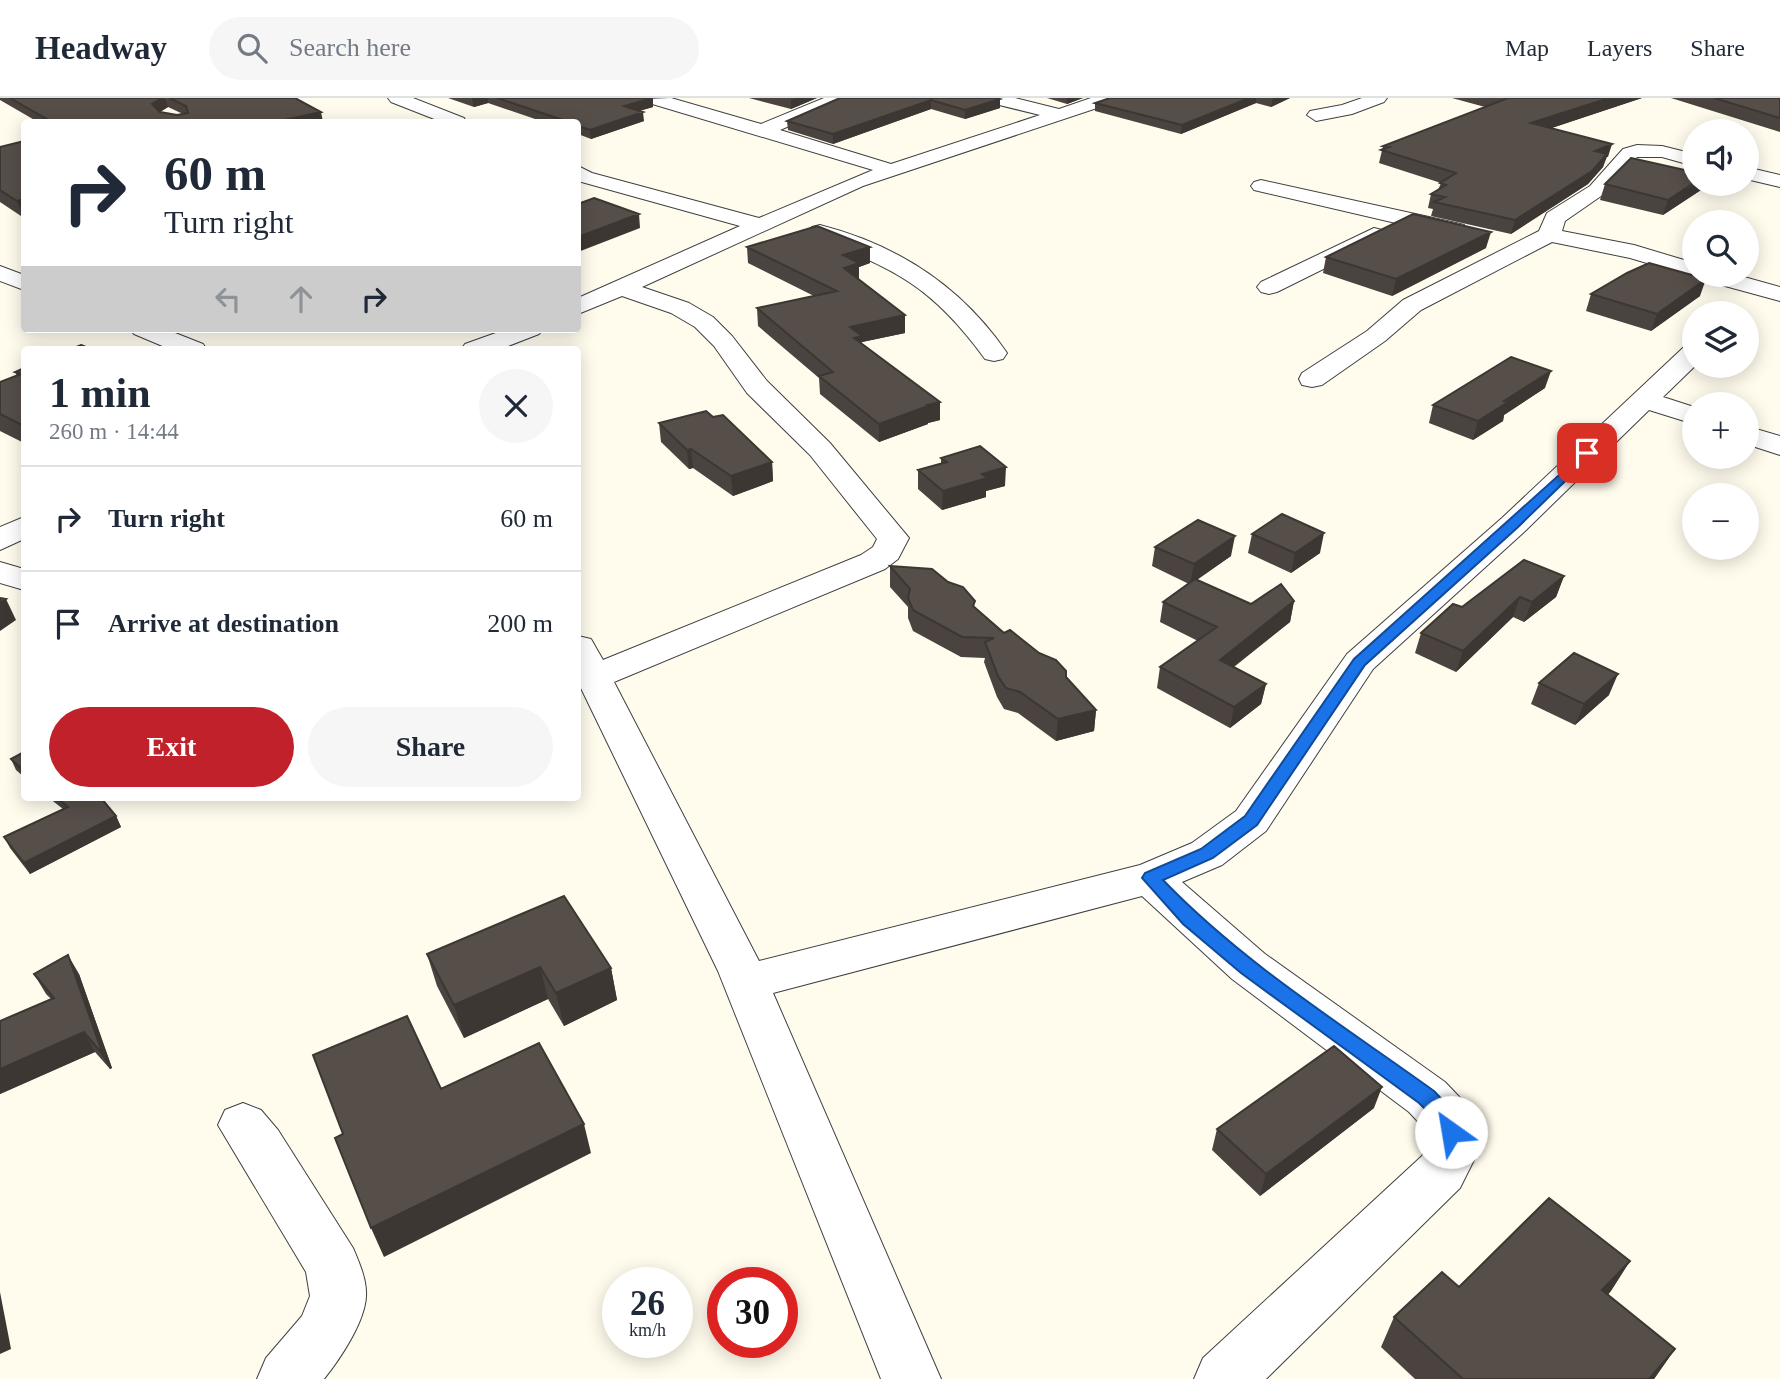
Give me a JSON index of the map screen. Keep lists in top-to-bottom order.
{
  "page": {
    "header": "Headway",
    "search": "Search here",
    "nav": ["Map", "Layers", "Share"],
    "map_buttons": ["+", "−"],
    "turn": ["60 m", "Turn right"],
    "heading": ["1 min", "260 m · 14:44"],
    "list": [
      {
        "name": "Turn right",
        "value": "60 m"
      },
      {
        "name": "Arrive at destination",
        "value": "200 m"
      }
    ],
    "buttons": ["Exit", "Share"],
    "speed": "26 km/h",
    "limit": "30"
  }
}
